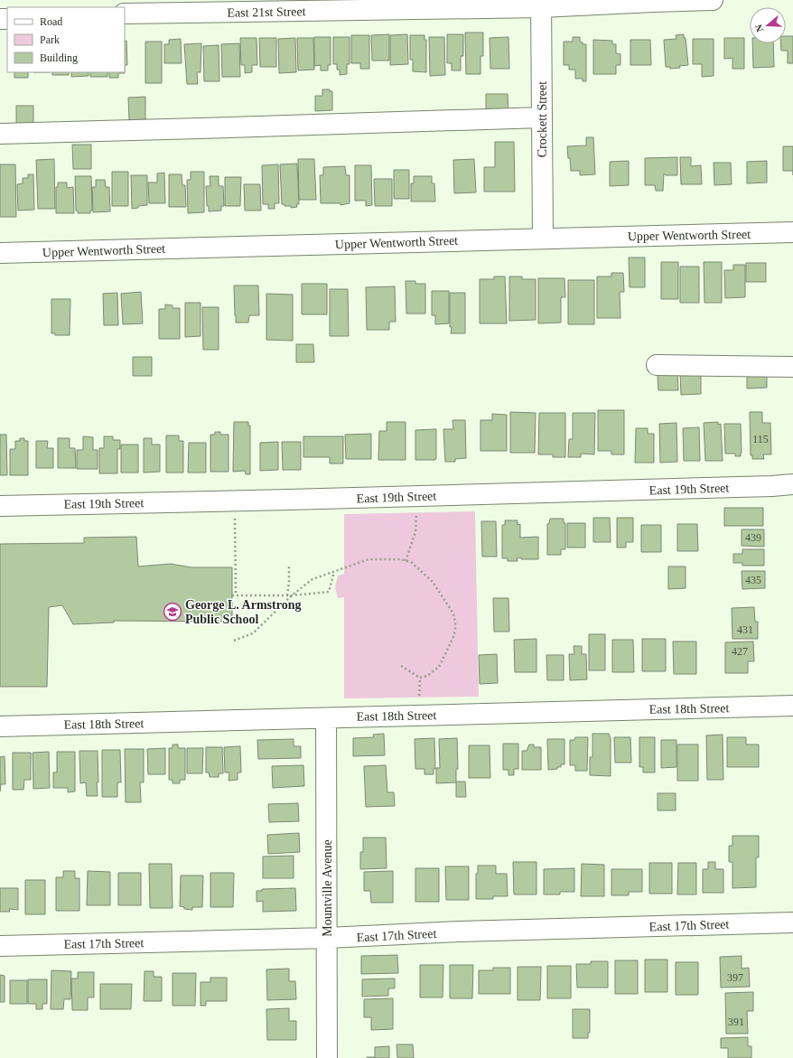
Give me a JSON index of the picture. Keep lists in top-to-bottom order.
{
  "streets": {
    "street": [
      "East 21st Street",
      "Crockett Street",
      "Upper Wentworth Street",
      "East 19th Street",
      "East 18th Street",
      "Mountville Avenue",
      "East 17th Street"
    ]
  },
  "crossings": [
    ["East 21st Street", "Crockett Street"],
    ["Crockett Street", "Upper Wentworth Street"],
    ["East 18th Street", "Mountville Avenue"],
    ["Mountville Avenue", "East 17th Street"]
  ],
  "places": {
    "school or university": ["George L. Armstrong Public School"]
  },
  "house_numbers": [
    "115",
    "439",
    "435",
    "431",
    "427",
    "397",
    "391"
  ],
  "legend": ["Road", "Park", "Building"],
  "north": "left"
}
